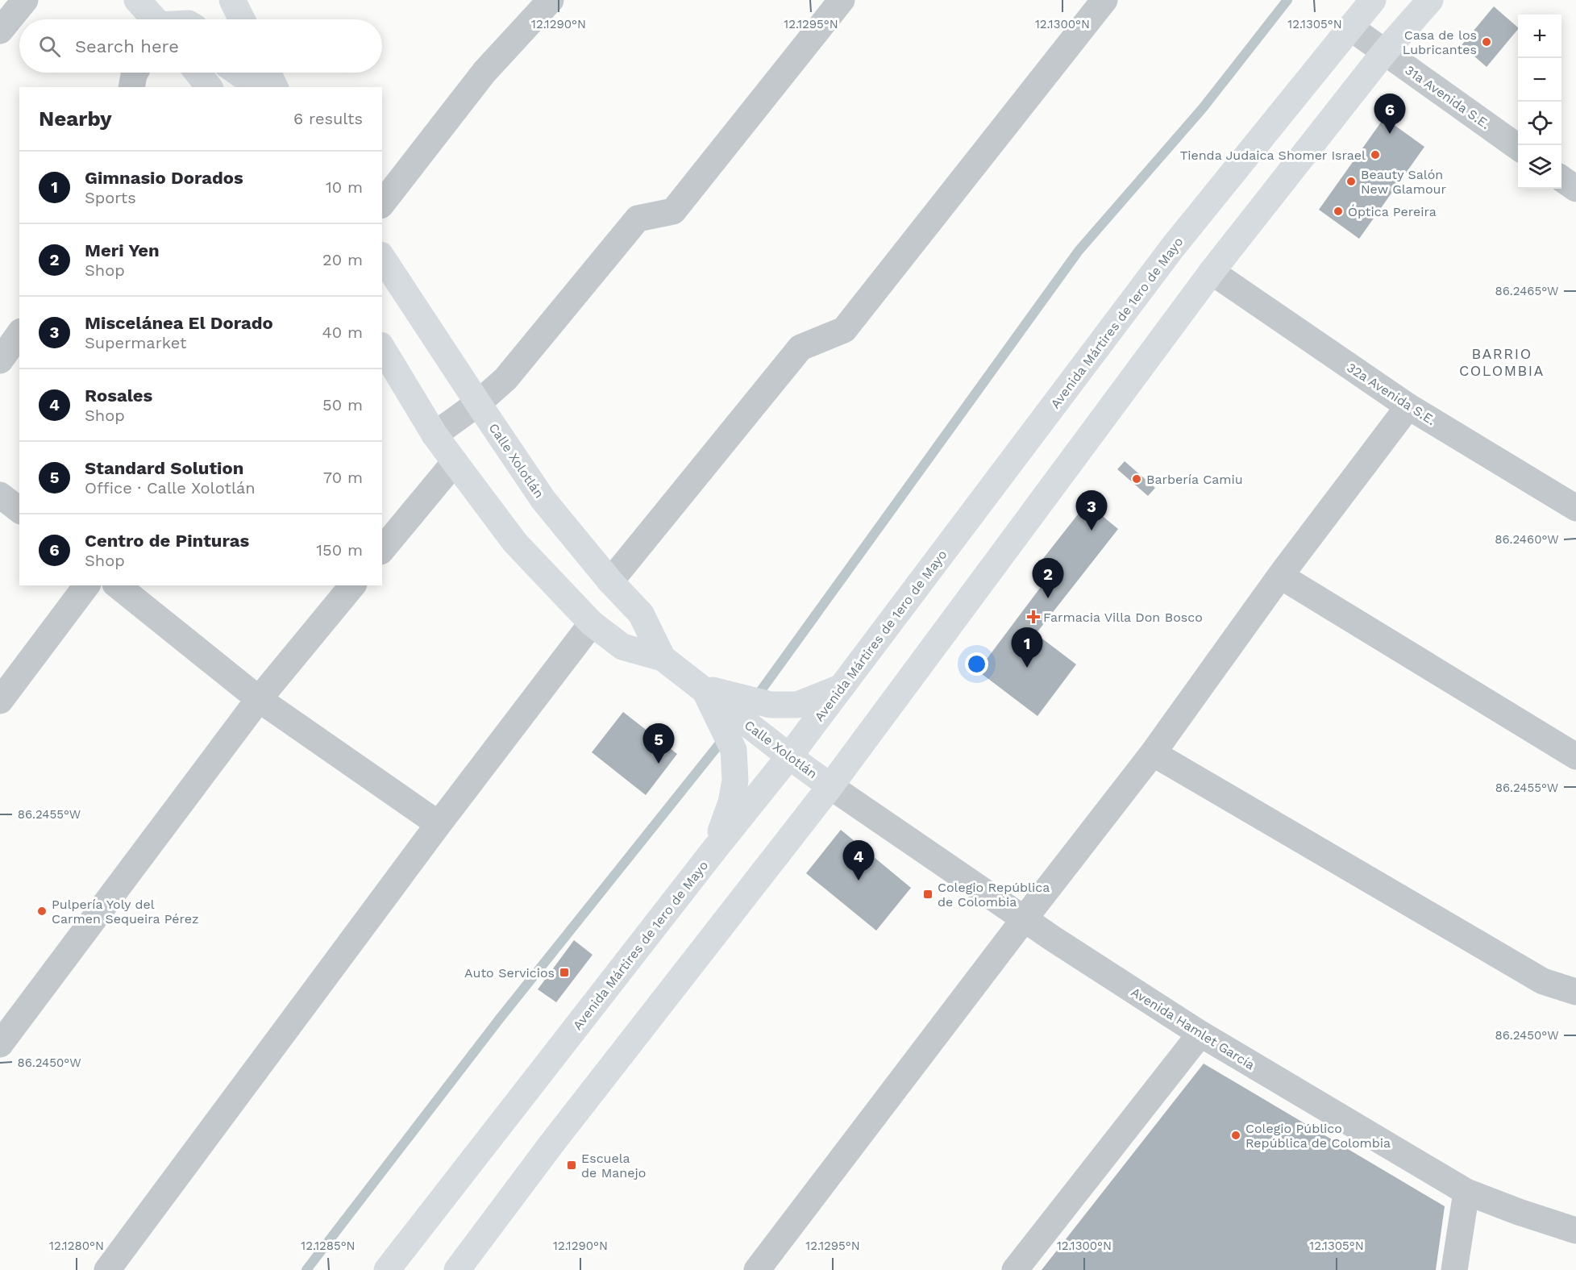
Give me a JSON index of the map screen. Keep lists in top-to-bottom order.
{
  "streets": {
    "main road": ["Avenida Mártires de 1ero de Mayo", "Calle Xolotlán"],
    "street": ["31a Avenida S.E.", "32a Avenida S.E.", "Avenida Hamlet García"]
  },
  "crossings": [
    ["31a Avenida S.E.", "Avenida Mártires de 1ero de Mayo"],
    ["Avenida Mártires de 1ero de Mayo", "Calle Xolotlán"],
    ["Calle Xolotlán", "Avenida Hamlet García"]
  ],
  "districts": ["BARRIO COLOMBIA"],
  "places": {
    "other": [
      "Casa de los Lubricantes",
      "Tienda Judaica Shomer Israel",
      "Beauty Salón New Glamour",
      "Óptica Pereira",
      "Barbería Camiu",
      "Pulpería Yoly del Carmen Sequeira Pérez",
      "Colegio Público República de Colombia"
    ],
    "health": ["Farmacia Villa Don Bosco"],
    "transit": ["Colegio República de Colombia", "Auto Servicios", "Escuela de Manejo"]
  },
  "page": {
    "map_buttons": ["+", "−"],
    "search": "Search here",
    "heading": ["Nearby", "6 results"],
    "pins": [
      "6",
      "3",
      "2",
      "1",
      "5",
      "4"
    ],
    "list": [
      {
        "mark": "1",
        "name": "Gimnasio Dorados",
        "note": "Sports",
        "value": "10 m"
      },
      {
        "mark": "2",
        "name": "Meri Yen",
        "note": "Shop",
        "value": "20 m"
      },
      {
        "mark": "3",
        "name": "Miscelánea El Dorado",
        "note": "Supermarket",
        "value": "40 m"
      },
      {
        "mark": "4",
        "name": "Rosales",
        "note": "Shop",
        "value": "50 m"
      },
      {
        "mark": "5",
        "name": "Standard Solution",
        "note": "Office · Calle Xolotlán",
        "value": "70 m"
      },
      {
        "mark": "6",
        "name": "Centro de Pinturas",
        "note": "Shop",
        "value": "150 m"
      }
    ]
  },
  "coordinates": [
    "12.1290°N",
    "12.1295°N",
    "12.1300°N",
    "12.1305°N",
    "86.2465°W",
    "86.2460°W",
    "86.2455°W",
    "86.2450°W",
    "12.1280°N",
    "12.1285°N"
  ]
}
